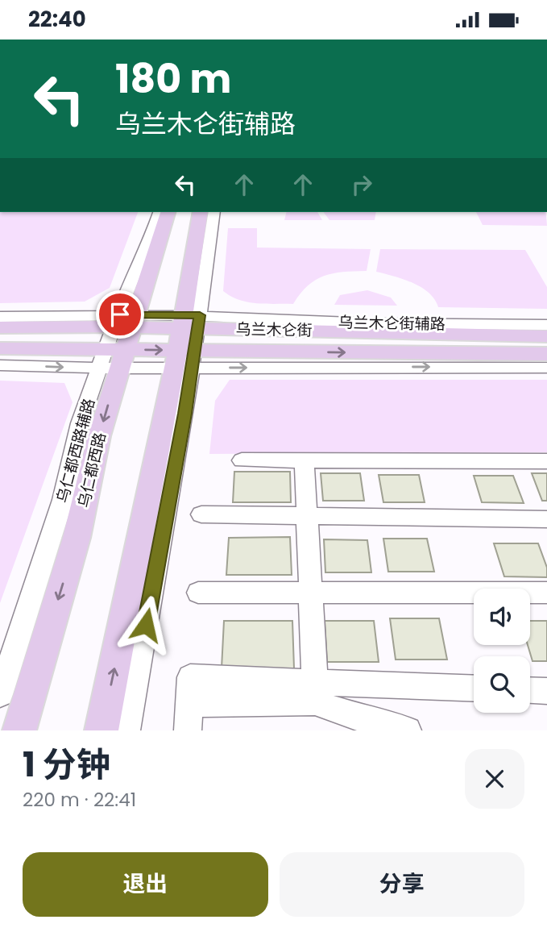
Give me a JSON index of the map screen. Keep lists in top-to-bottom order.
{
  "streets": {
    "main road": ["乌兰木仑街", "乌仁都西路"],
    "street": ["乌兰木仑街辅路", "乌仁都西路辅路"]
  },
  "crossings": [
    ["乌兰木仑街辅路", "乌兰木仑街"],
    ["乌兰木仑街", "乌仁都西路辅路"],
    ["乌兰木仑街", "乌仁都西路"],
    ["乌仁都西路辅路", "乌仁都西路"]
  ],
  "page": {
    "status": "22:40",
    "turn": ["180 m", "乌兰木仑街辅路"],
    "heading": ["1 分钟", "220 m · 22:41"],
    "buttons": ["退出", "分享"]
  }
}
